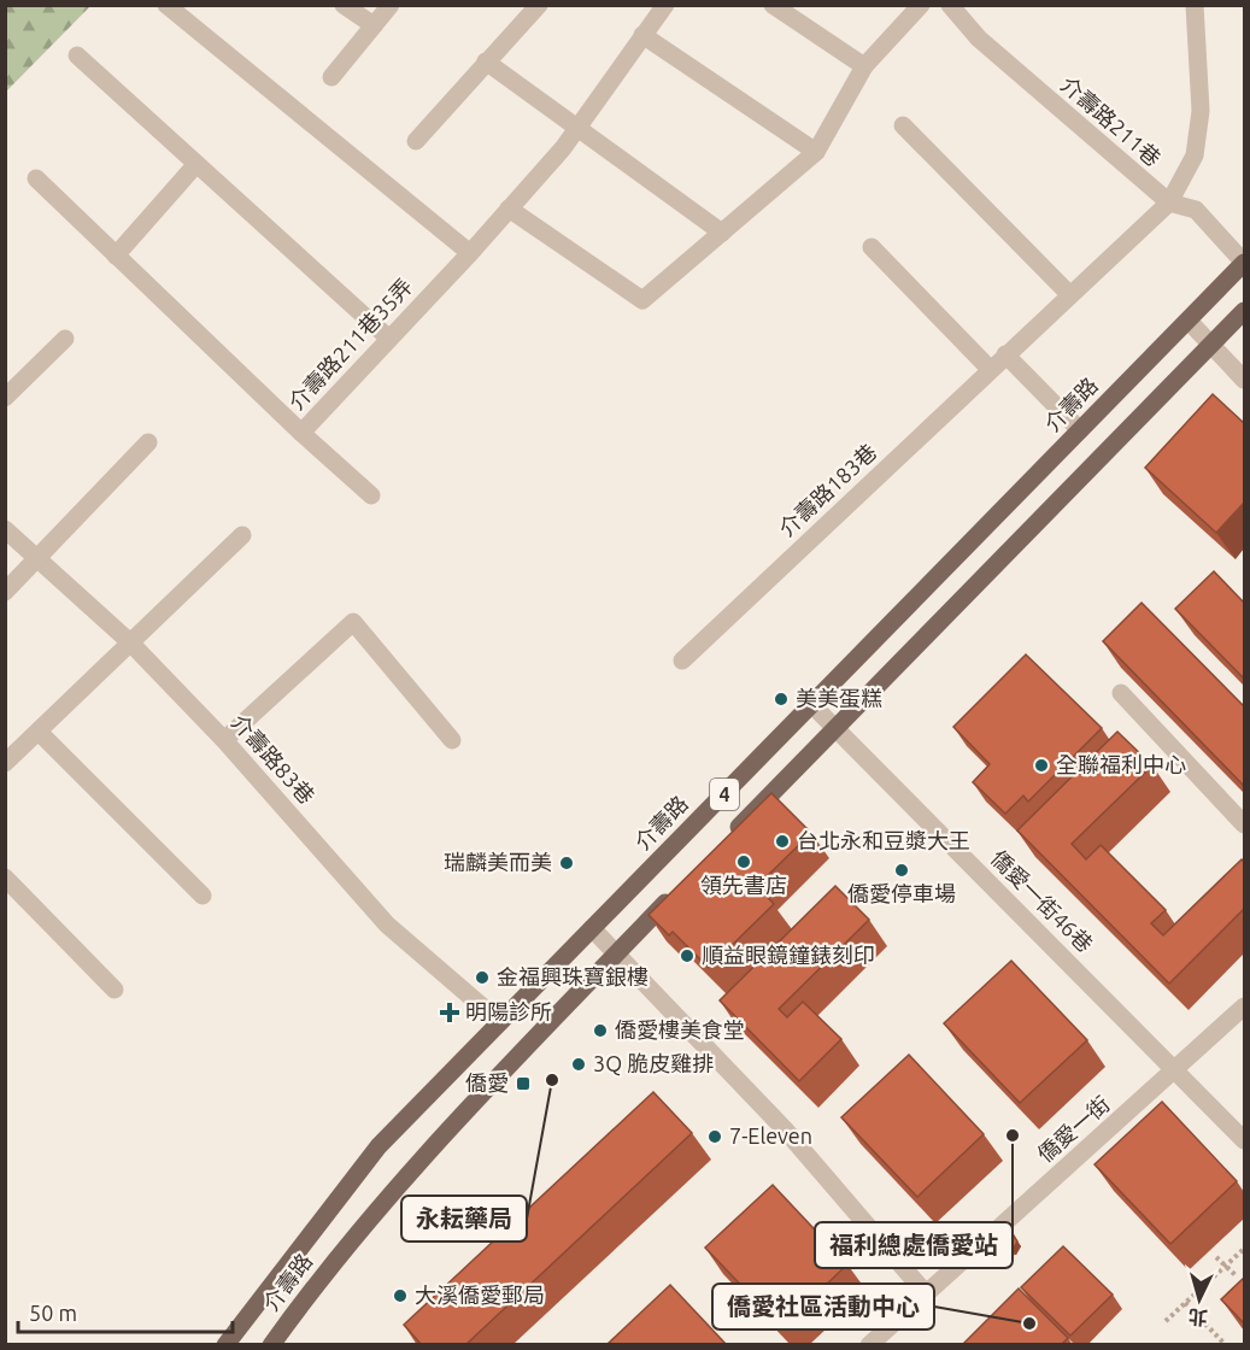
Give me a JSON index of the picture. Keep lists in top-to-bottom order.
{
  "streets": {
    "main road": ["介壽路", "4"],
    "street": [
      "介壽路211巷",
      "介壽路211巷35弄",
      "介壽路183巷",
      "介壽路83巷",
      "僑愛一街46巷",
      "僑愛一街"
    ]
  },
  "crossings": [
    ["介壽路211巷", "介壽路"],
    ["介壽路211巷", "介壽路183巷"],
    ["介壽路", "介壽路83巷"],
    ["介壽路", "僑愛一街46巷"],
    ["4", "僑愛一街46巷"],
    ["僑愛一街46巷", "僑愛一街"]
  ],
  "places": {
    "other": [
      "美美蛋糕",
      "全聯福利中心",
      "台北永和豆漿大王",
      "領先書店",
      "瑞麟美而美",
      "僑愛停車場",
      "順益眼鏡鐘錶刻印",
      "金福興珠寶銀樓",
      "僑愛樓美食堂",
      "3Q 脆皮雞排",
      "永耘藥局",
      "福利總處僑愛站",
      "7-Eleven",
      "大溪僑愛郵局",
      "僑愛社區活動中心"
    ],
    "health": ["明陽診所"],
    "transit": ["僑愛"]
  },
  "scale_bar": "50 m",
  "north": "bottom"
}
